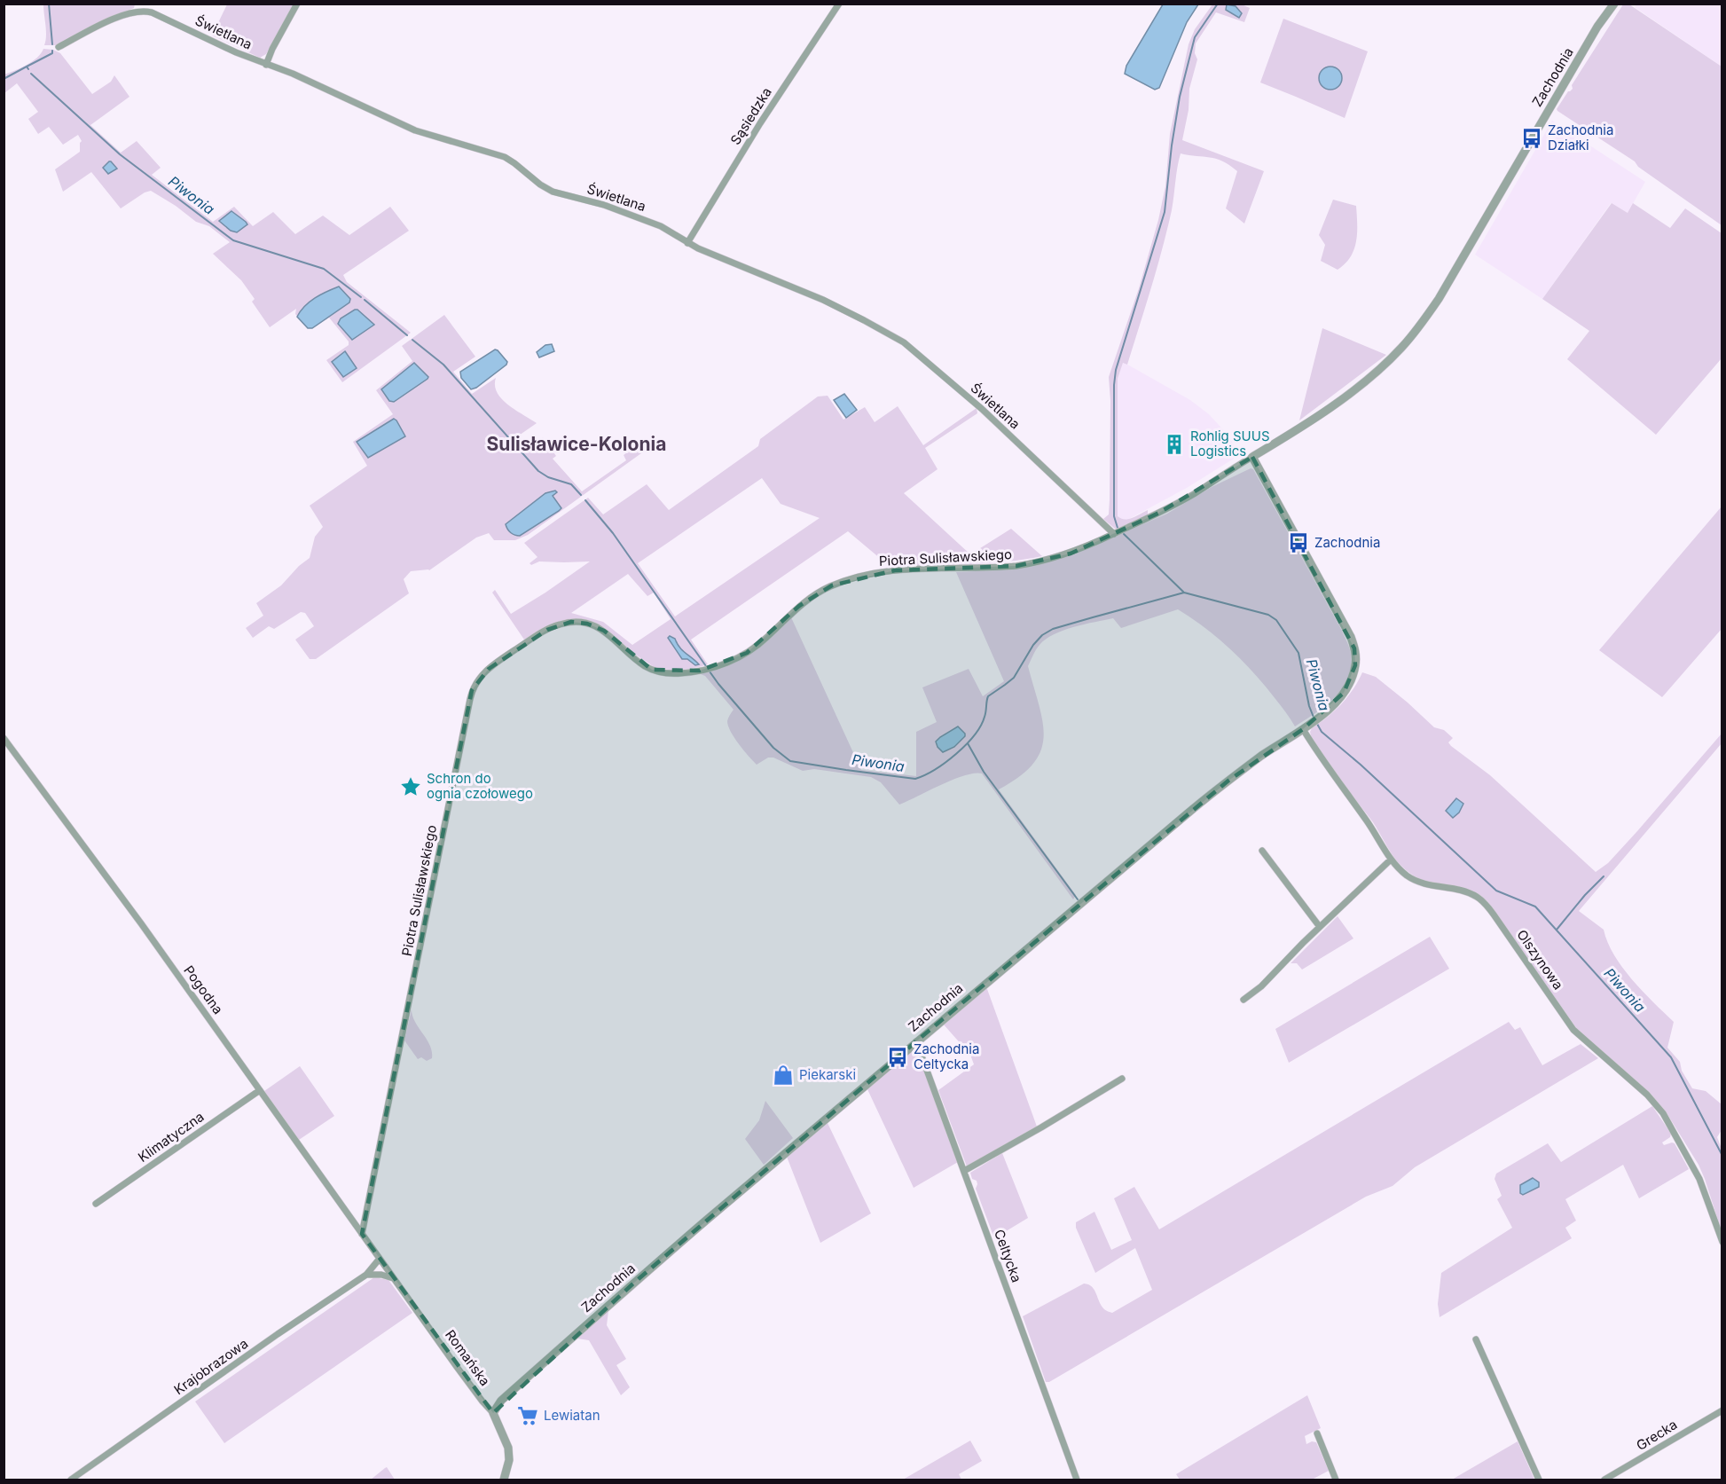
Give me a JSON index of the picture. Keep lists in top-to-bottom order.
{
  "streets": {
    "street": [
      "Świetlana",
      "Zachodnia",
      "Sąsiedzka",
      "Piotra Sulisławskiego",
      "Olszynowa",
      "Pogodna",
      "Klimatyczna",
      "Celtycka",
      "Romańska",
      "Krajobrazowa",
      "Grecka"
    ]
  },
  "crossings": [
    ["Świetlana", "Sąsiedzka"],
    ["Świetlana", "Piotra Sulisławskiego"],
    ["Zachodnia", "Piotra Sulisławskiego"],
    ["Zachodnia", "Olszynowa"],
    ["Zachodnia", "Celtycka"],
    ["Zachodnia", "Romańska"],
    ["Piotra Sulisławskiego", "Pogodna"],
    ["Pogodna", "Klimatyczna"],
    ["Pogodna", "Romańska"],
    ["Pogodna", "Krajobrazowa"],
    ["Romańska", "Krajobrazowa"]
  ],
  "districts": ["Sulisławice-Kolonia"],
  "water": ["Piwonia"],
  "places": {
    "bus stop": ["Zachodnia Działki", "Zachodnia", "Zachodnia Celtycka"],
    "building": ["Rohlig SUUS Logistics"],
    "place": ["Schron do ognia czołowego"],
    "shop": ["Piekarski"],
    "supermarket": ["Lewiatan"]
  }
}
